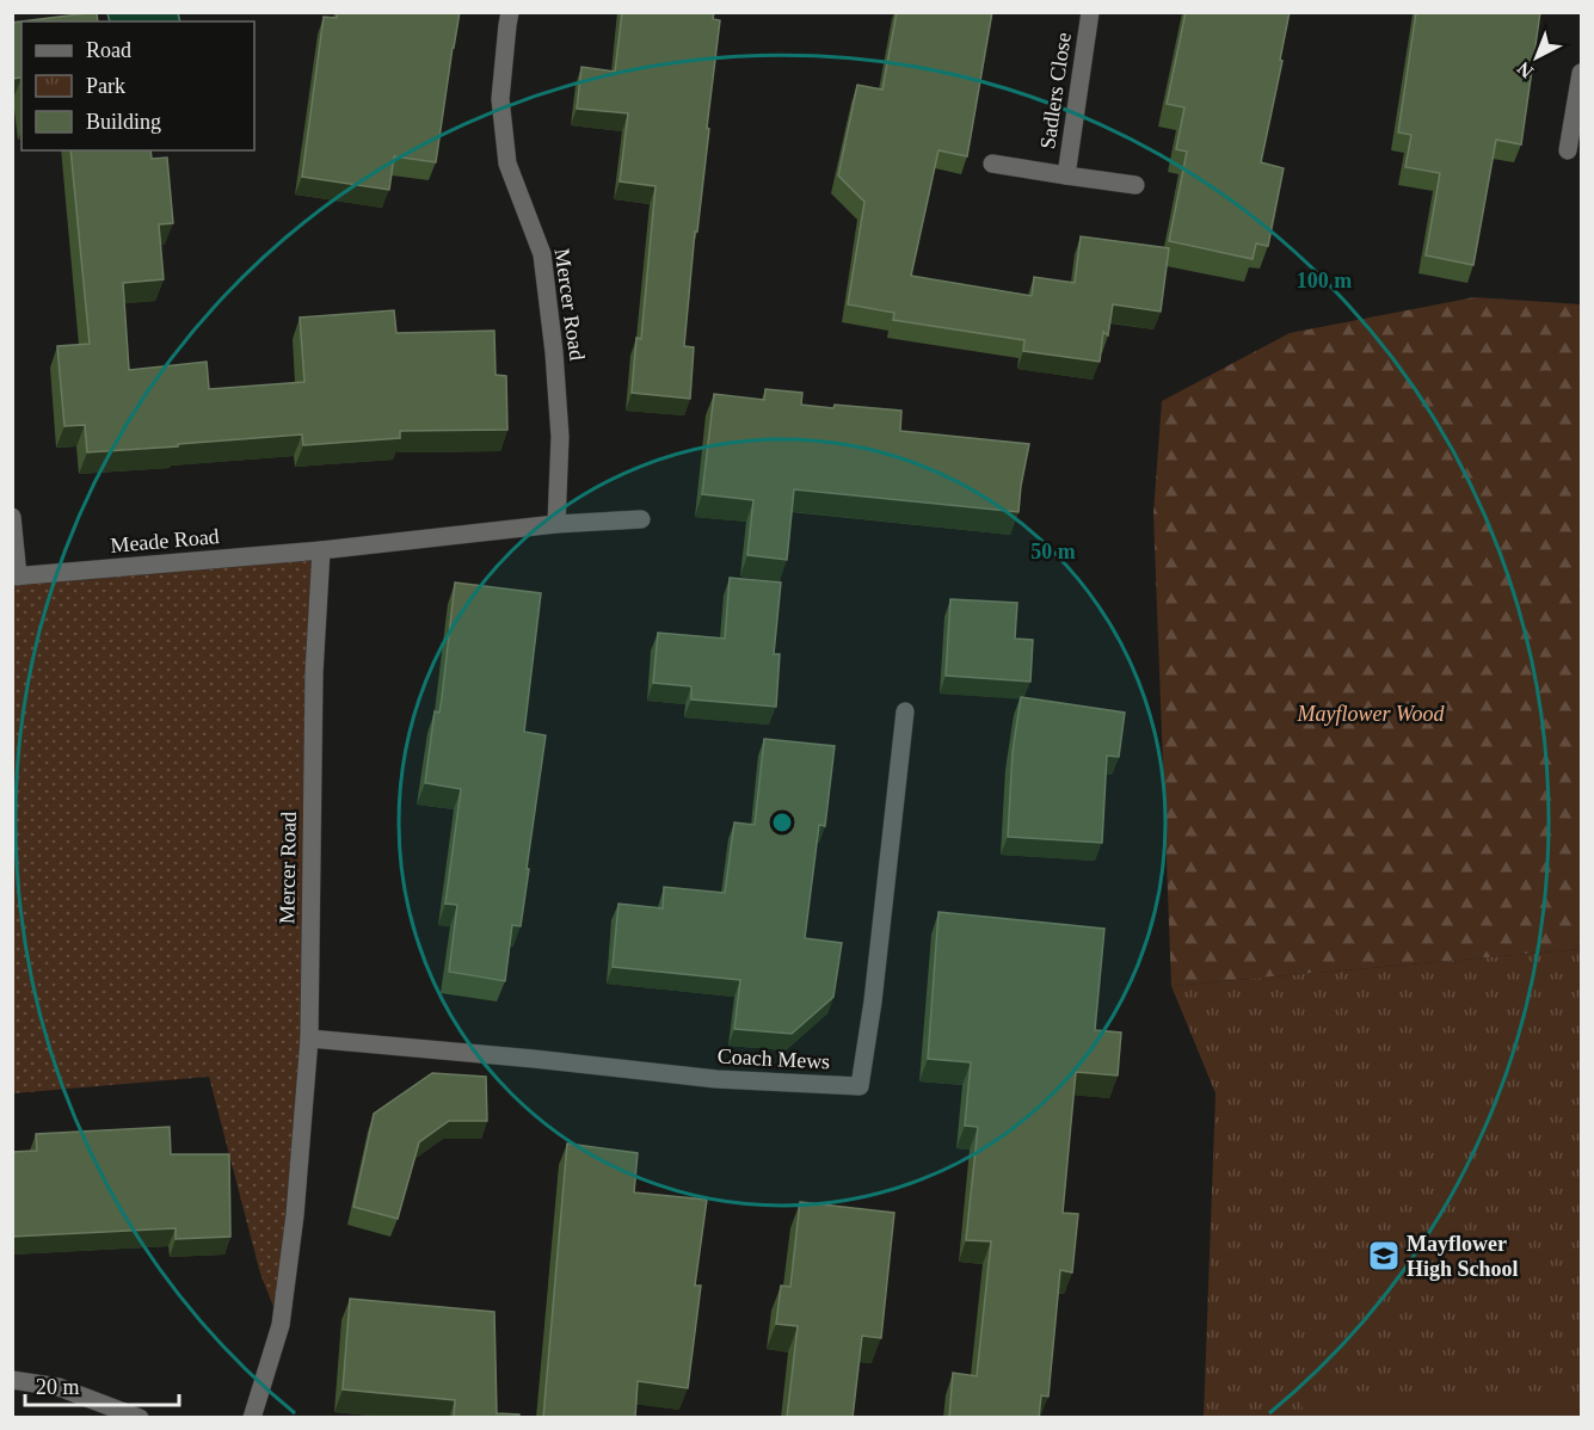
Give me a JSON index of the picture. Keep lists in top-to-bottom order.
{
  "streets": {
    "street": [
      "Sadlers Close",
      "Mercer Road",
      "Meade Road",
      "Coach Mews"
    ]
  },
  "crossings": [
    ["Mercer Road", "Meade Road"],
    ["Mercer Road", "Coach Mews"]
  ],
  "parks": ["Mayflower Wood"],
  "places": {
    "school or university": ["Mayflower High School"]
  },
  "legend": ["Road", "Park", "Building"],
  "scale_bar": "20 m",
  "north": "bottom left",
  "rings": ["100 m", "50 m"]
}
